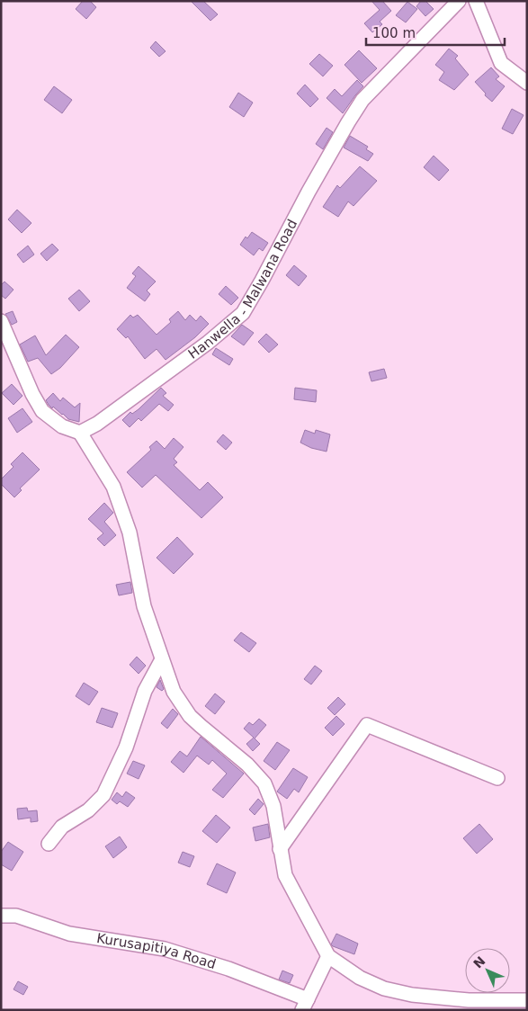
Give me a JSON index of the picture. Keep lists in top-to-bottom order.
{
  "streets": {
    "street": ["Hanwella - Malwana Road", "Kurusapitiya Road"]
  },
  "scale_bar": "100 m",
  "north": "top left"
}
